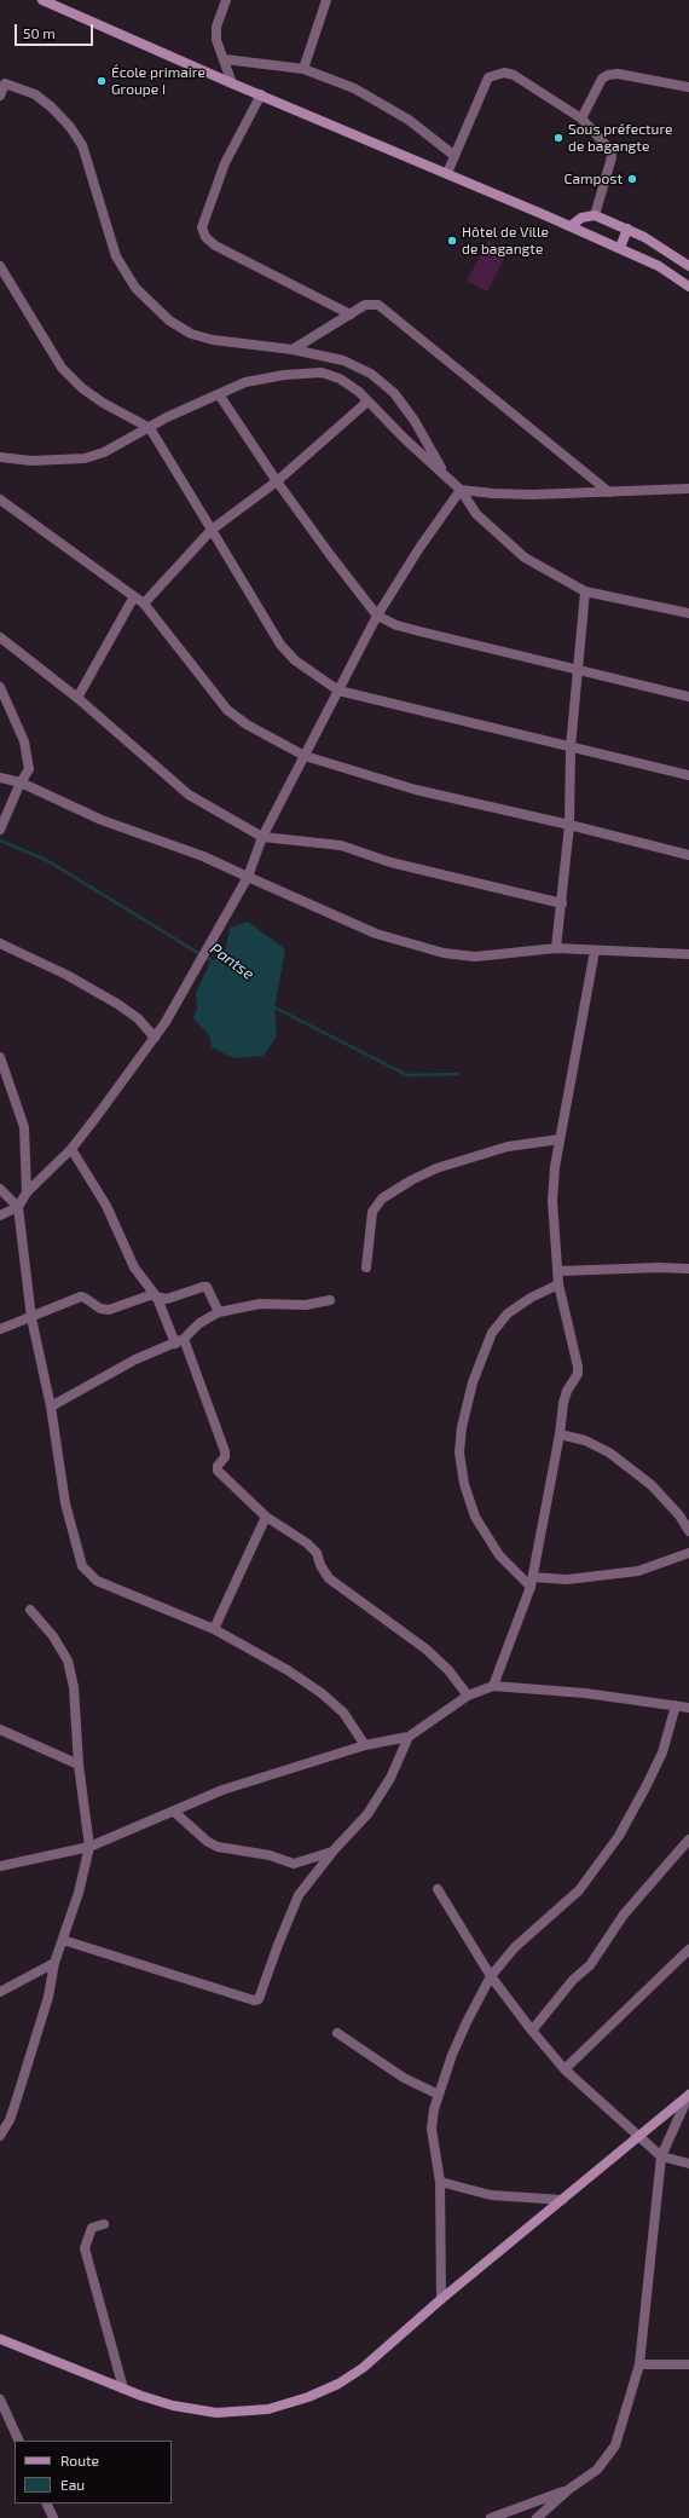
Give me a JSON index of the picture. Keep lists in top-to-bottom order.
{
  "water": ["Pantse"],
  "places": [
    "École primaire Groupe I",
    "Sous préfecture de bagangte",
    "Campost",
    "Hôtel de Ville de bagangte"
  ],
  "legend": ["Route", "Eau"],
  "scale_bar": "50 m"
}
